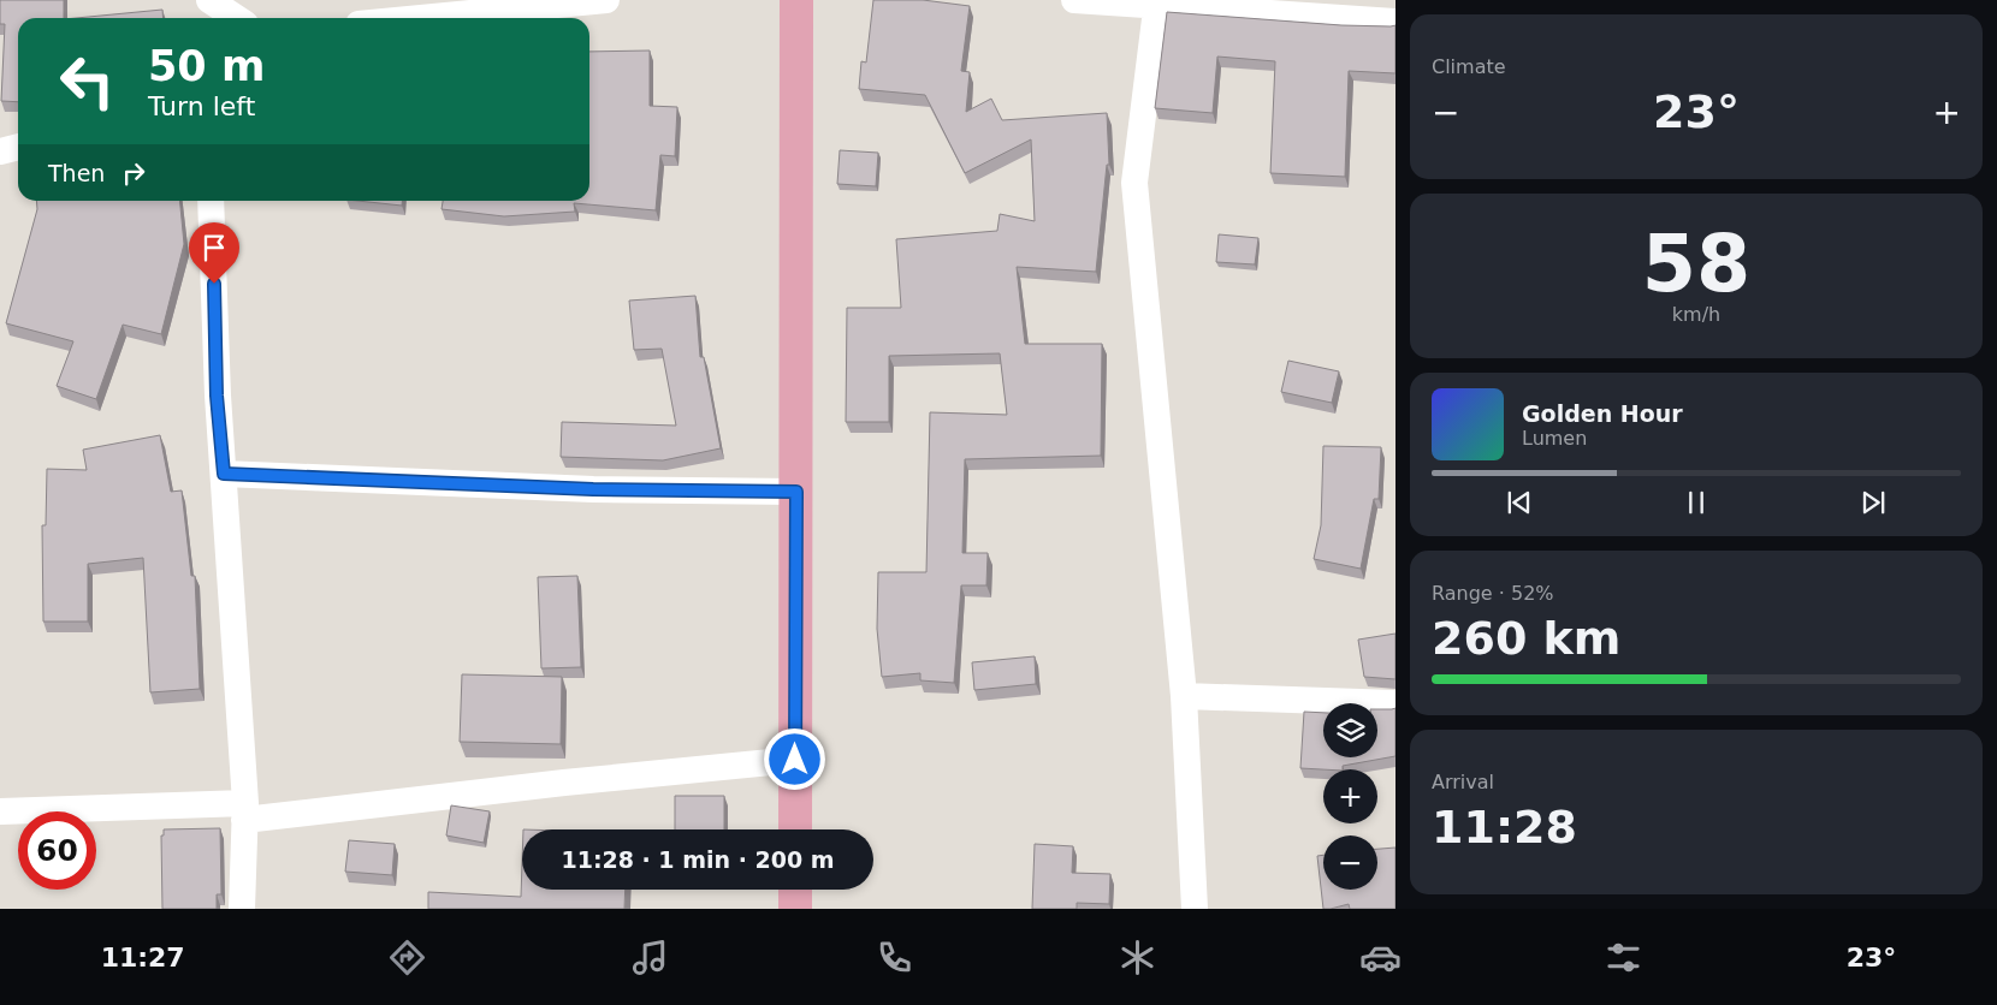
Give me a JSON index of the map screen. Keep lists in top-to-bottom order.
{
  "page": {
    "tile": [
      "Climate",
      ["58", "km/h"],
      ["Range · 52%", "260 km"],
      ["Arrival", "11:28"]
    ],
    "turn": ["50 m", "Turn left"],
    "heat": ["−", "23°", "+"],
    "then": "Then",
    "song": ["Golden Hour", "Lumen"],
    "map_buttons": ["+", "−"],
    "limit": "60",
    "trip": "11:28 · 1 min · 200 m",
    "tabs": ["11:27", "23°"]
  }
}
